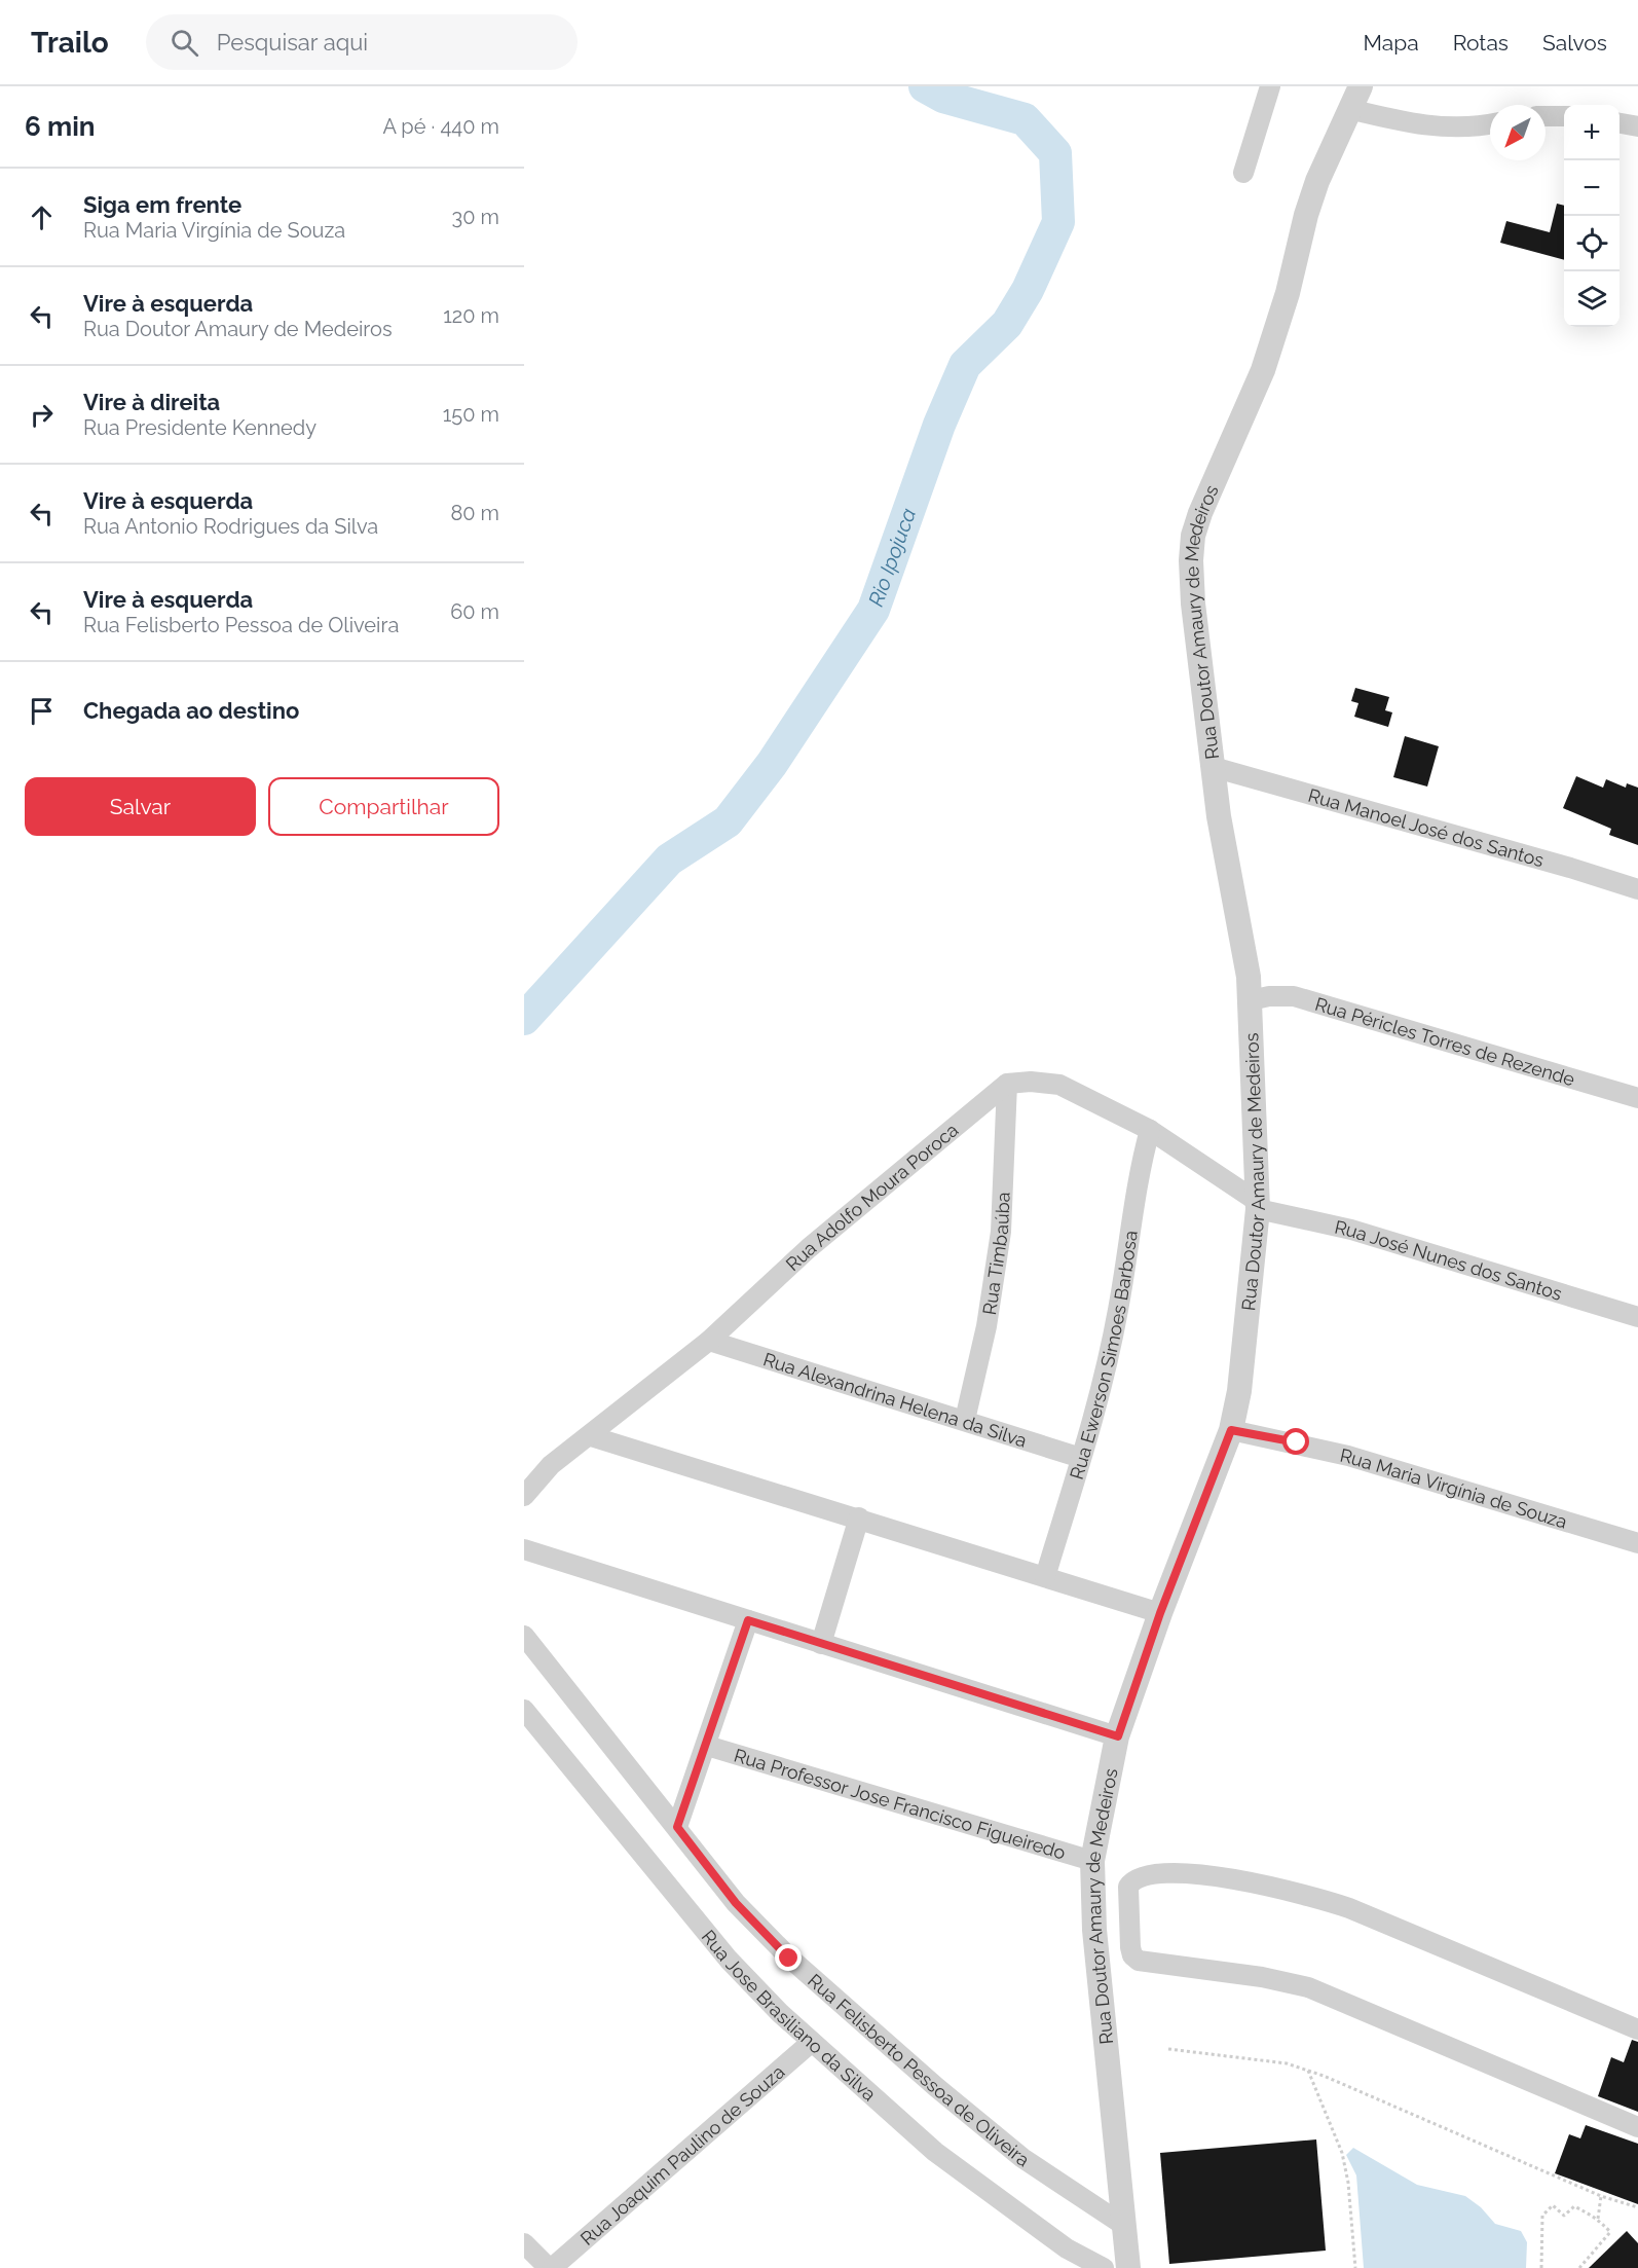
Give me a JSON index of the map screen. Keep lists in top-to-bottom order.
{
  "streets": {
    "street": [
      "Rua Doutor Amaury de Medeiros",
      "Rua Manoel José dos Santos",
      "Rua Péricles Torres de Rezende",
      "Rua Adolfo Moura Poroca",
      "Rua Timbaúba",
      "Rua José Nunes dos Santos",
      "Rua Ewerson Simoes Barbosa",
      "Rua Alexandrina Helena da Silva",
      "Rua Maria Virgínia de Souza",
      "Rua Professor Jose Francisco Figueiredo",
      "Rua Jose Brasiliano da Silva",
      "Rua Felisberto Pessoa de Oliveira",
      "Rua Joaquim Paulino de Souza"
    ]
  },
  "crossings": [
    ["Rua Doutor Amaury de Medeiros", "Rua Manoel José dos Santos"],
    ["Rua Doutor Amaury de Medeiros", "Rua Péricles Torres de Rezende"],
    ["Rua Doutor Amaury de Medeiros", "Rua José Nunes dos Santos"],
    ["Rua Doutor Amaury de Medeiros", "Rua Maria Virgínia de Souza"],
    ["Rua Doutor Amaury de Medeiros", "Rua Professor Jose Francisco Figueiredo"],
    ["Rua Doutor Amaury de Medeiros", "Rua Felisberto Pessoa de Oliveira"],
    ["Rua Adolfo Moura Poroca", "Rua Timbaúba"],
    ["Rua Adolfo Moura Poroca", "Rua Alexandrina Helena da Silva"],
    ["Rua Timbaúba", "Rua Alexandrina Helena da Silva"],
    ["Rua Ewerson Simoes Barbosa", "Rua Alexandrina Helena da Silva"],
    ["Rua Jose Brasiliano da Silva", "Rua Joaquim Paulino de Souza"]
  ],
  "water": ["Rio Ipojuca"],
  "north": "bottom left",
  "page": {
    "header": "Trailo",
    "search": "Pesquisar aqui",
    "nav": ["Mapa", "Rotas", "Salvos"],
    "heading": ["6 min", "A pé · 440 m"],
    "map_buttons": ["+", "−"],
    "list": [
      ["Siga em frente", "Rua Maria Virgínia de Souza", "30 m"],
      ["Vire à esquerda", "Rua Doutor Amaury de Medeiros", "120 m"],
      ["Vire à direita", "Rua Presidente Kennedy", "150 m"],
      ["Vire à esquerda", "Rua Antonio Rodrigues da Silva", "80 m"],
      ["Vire à esquerda", "Rua Felisberto Pessoa de Oliveira", "60 m"],
      "Chegada ao destino"
    ],
    "buttons": ["Salvar", "Compartilhar"]
  }
}
